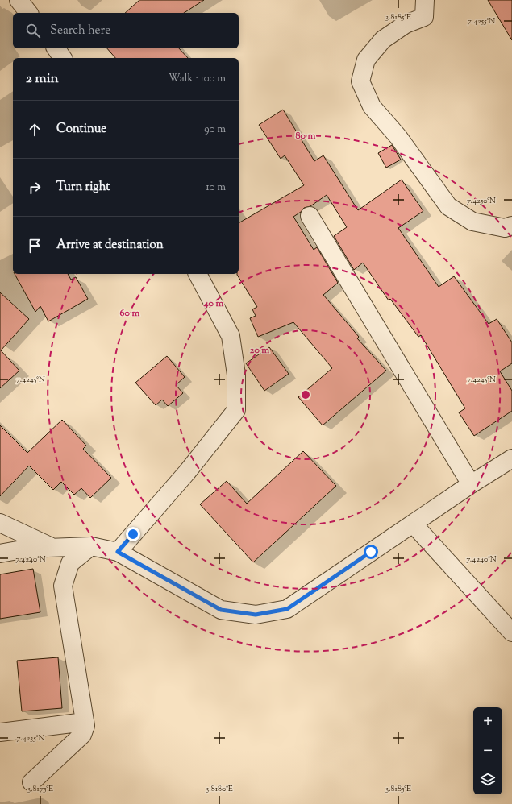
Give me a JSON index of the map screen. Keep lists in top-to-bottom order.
{
  "page": {
    "search": "Search here",
    "heading": ["2 min", "Walk · 100 m"],
    "list": [
      ["Continue", "90 m"],
      ["Turn right", "10 m"],
      "Arrive at destination"
    ],
    "map_buttons": ["+", "−"]
  },
  "coordinates": [
    "3.8185°E",
    "7.4255°N",
    "7.4250°N",
    "7.4245°N",
    "7.4240°N",
    "7.4235°N",
    "3.8175°E",
    "3.8180°E"
  ],
  "rings": [
    "80 m",
    "40 m",
    "60 m",
    "20 m"
  ]
}
